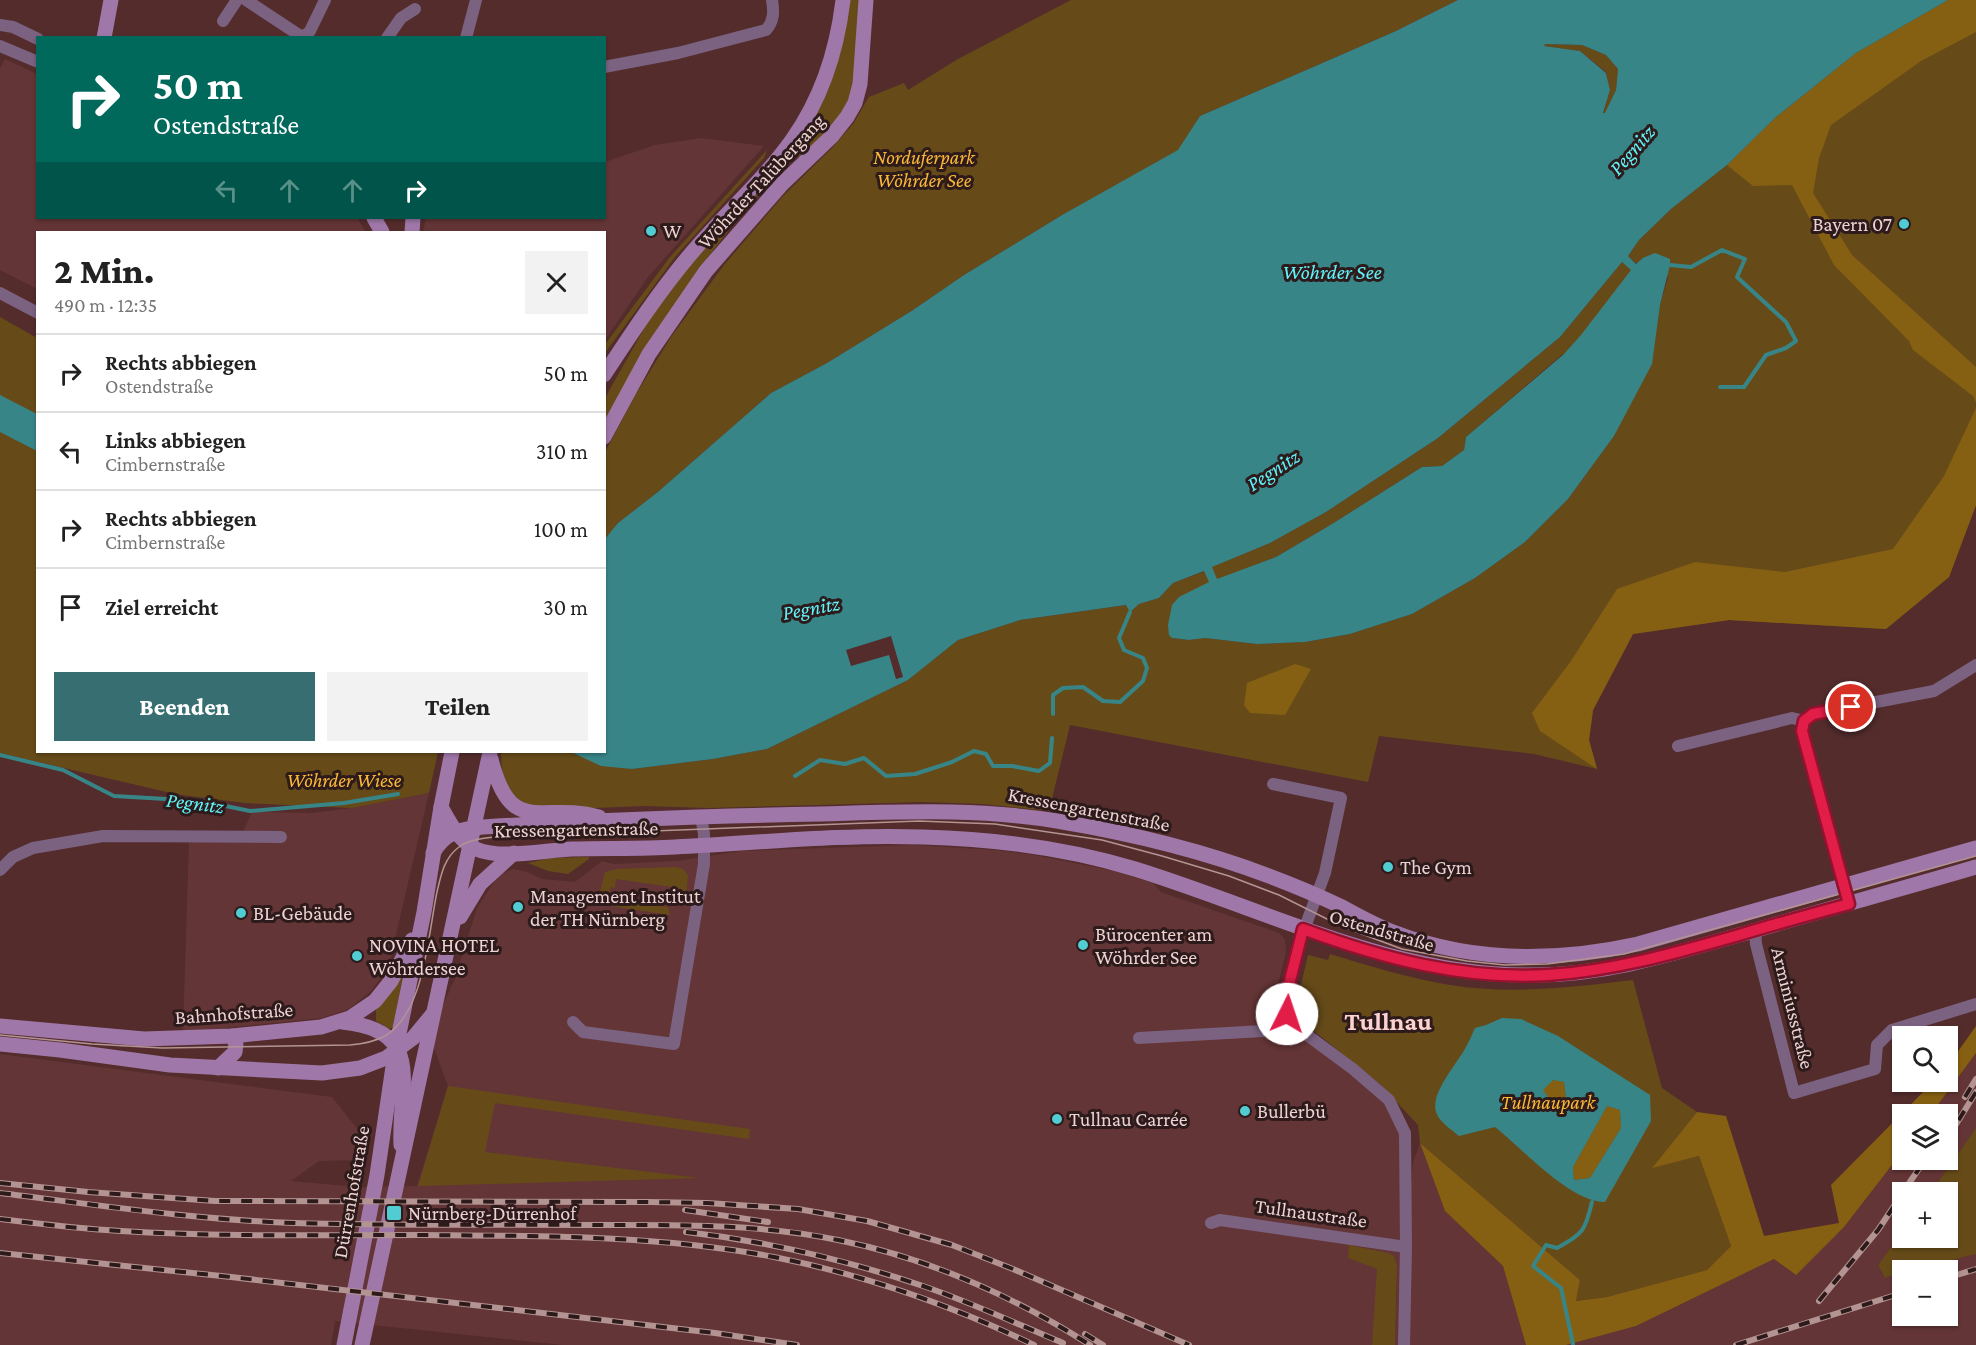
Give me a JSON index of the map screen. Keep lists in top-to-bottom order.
{
  "streets": {
    "main road": [
      "Wöhrder Talübergang",
      "Kressengartenstraße",
      "Ostendstraße",
      "Bahnhofstraße",
      "Dürrenhofstraße"
    ],
    "street": ["Arminiusstraße", "Tullnaustraße"]
  },
  "crossings": [
    ["Kressengartenstraße", "Ostendstraße"],
    ["Kressengartenstraße", "Dürrenhofstraße"],
    ["Ostendstraße", "Arminiusstraße"],
    ["Bahnhofstraße", "Dürrenhofstraße"]
  ],
  "districts": ["Tullnau"],
  "water": ["Pegnitz", "Wöhrder See"],
  "parks": ["Norduferpark Wöhrder See", "Wöhrder Wiese", "Tullnaupark"],
  "places": {
    "other": [
      "Bayern 07",
      "W",
      "The Gym",
      "Management Institut der TH Nürnberg",
      "BL-Gebäude",
      "Bürocenter am Wöhrder See",
      "NOVINA HOTEL Wöhrdersee",
      "Bullerbü",
      "Tullnau Carrée"
    ],
    "transit": ["Nürnberg-Dürrenhof"]
  },
  "page": {
    "turn": ["50 m", "Ostendstraße"],
    "heading": ["2 Min.", "490 m · 12:35"],
    "list": [
      {
        "name": "Rechts abbiegen",
        "note": "Ostendstraße",
        "value": "50 m"
      },
      {
        "name": "Links abbiegen",
        "note": "Cimbernstraße",
        "value": "310 m"
      },
      {
        "name": "Rechts abbiegen",
        "note": "Cimbernstraße",
        "value": "100 m"
      },
      {
        "name": "Ziel erreicht",
        "value": "30 m"
      }
    ],
    "buttons": ["Beenden", "Teilen"],
    "map_buttons": ["+", "−"]
  }
}
